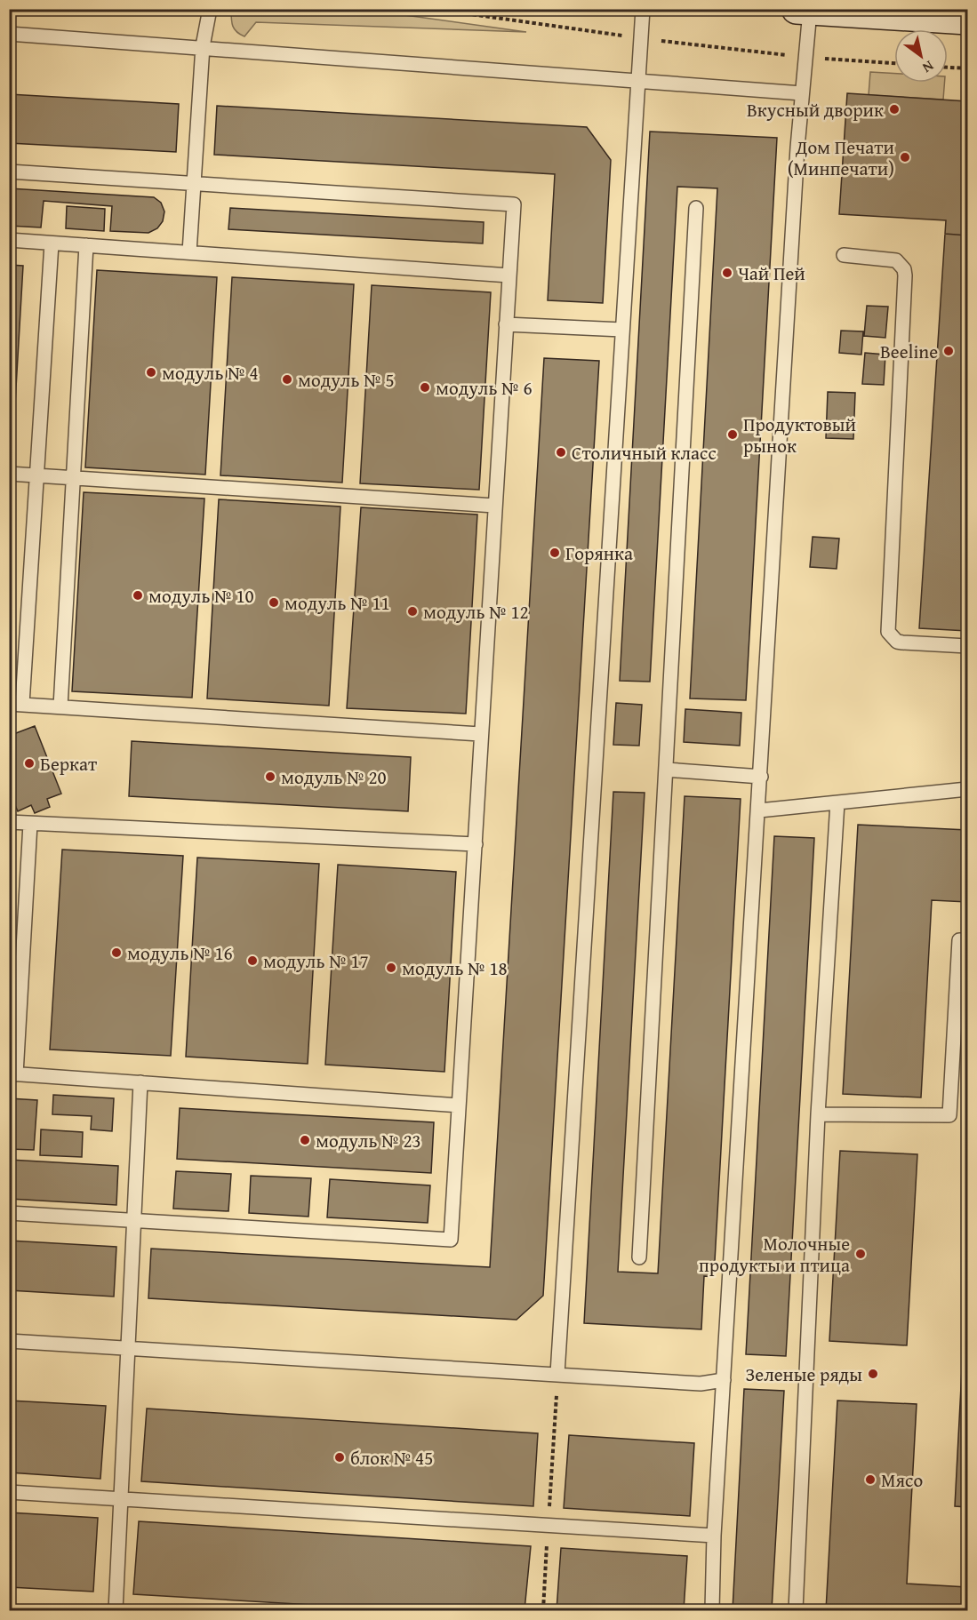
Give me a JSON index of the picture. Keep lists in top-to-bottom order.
{
  "places": [
    "Вкусный дворик",
    "Дом Печати (Минпечати)",
    "Чай Пей",
    "Beeline",
    "модуль № 4",
    "модуль № 5",
    "модуль № 6",
    "Продуктовый рынок",
    "Столичный класс",
    "Горянка",
    "модуль № 10",
    "модуль № 11",
    "модуль № 12",
    "Беркат",
    "модуль № 20",
    "модуль № 16",
    "модуль № 17",
    "модуль № 18",
    "модуль № 23",
    "Молочные продукты и птица",
    "Зеленые ряды",
    "блок № 45",
    "Мясо"
  ],
  "north": "bottom right"
}
